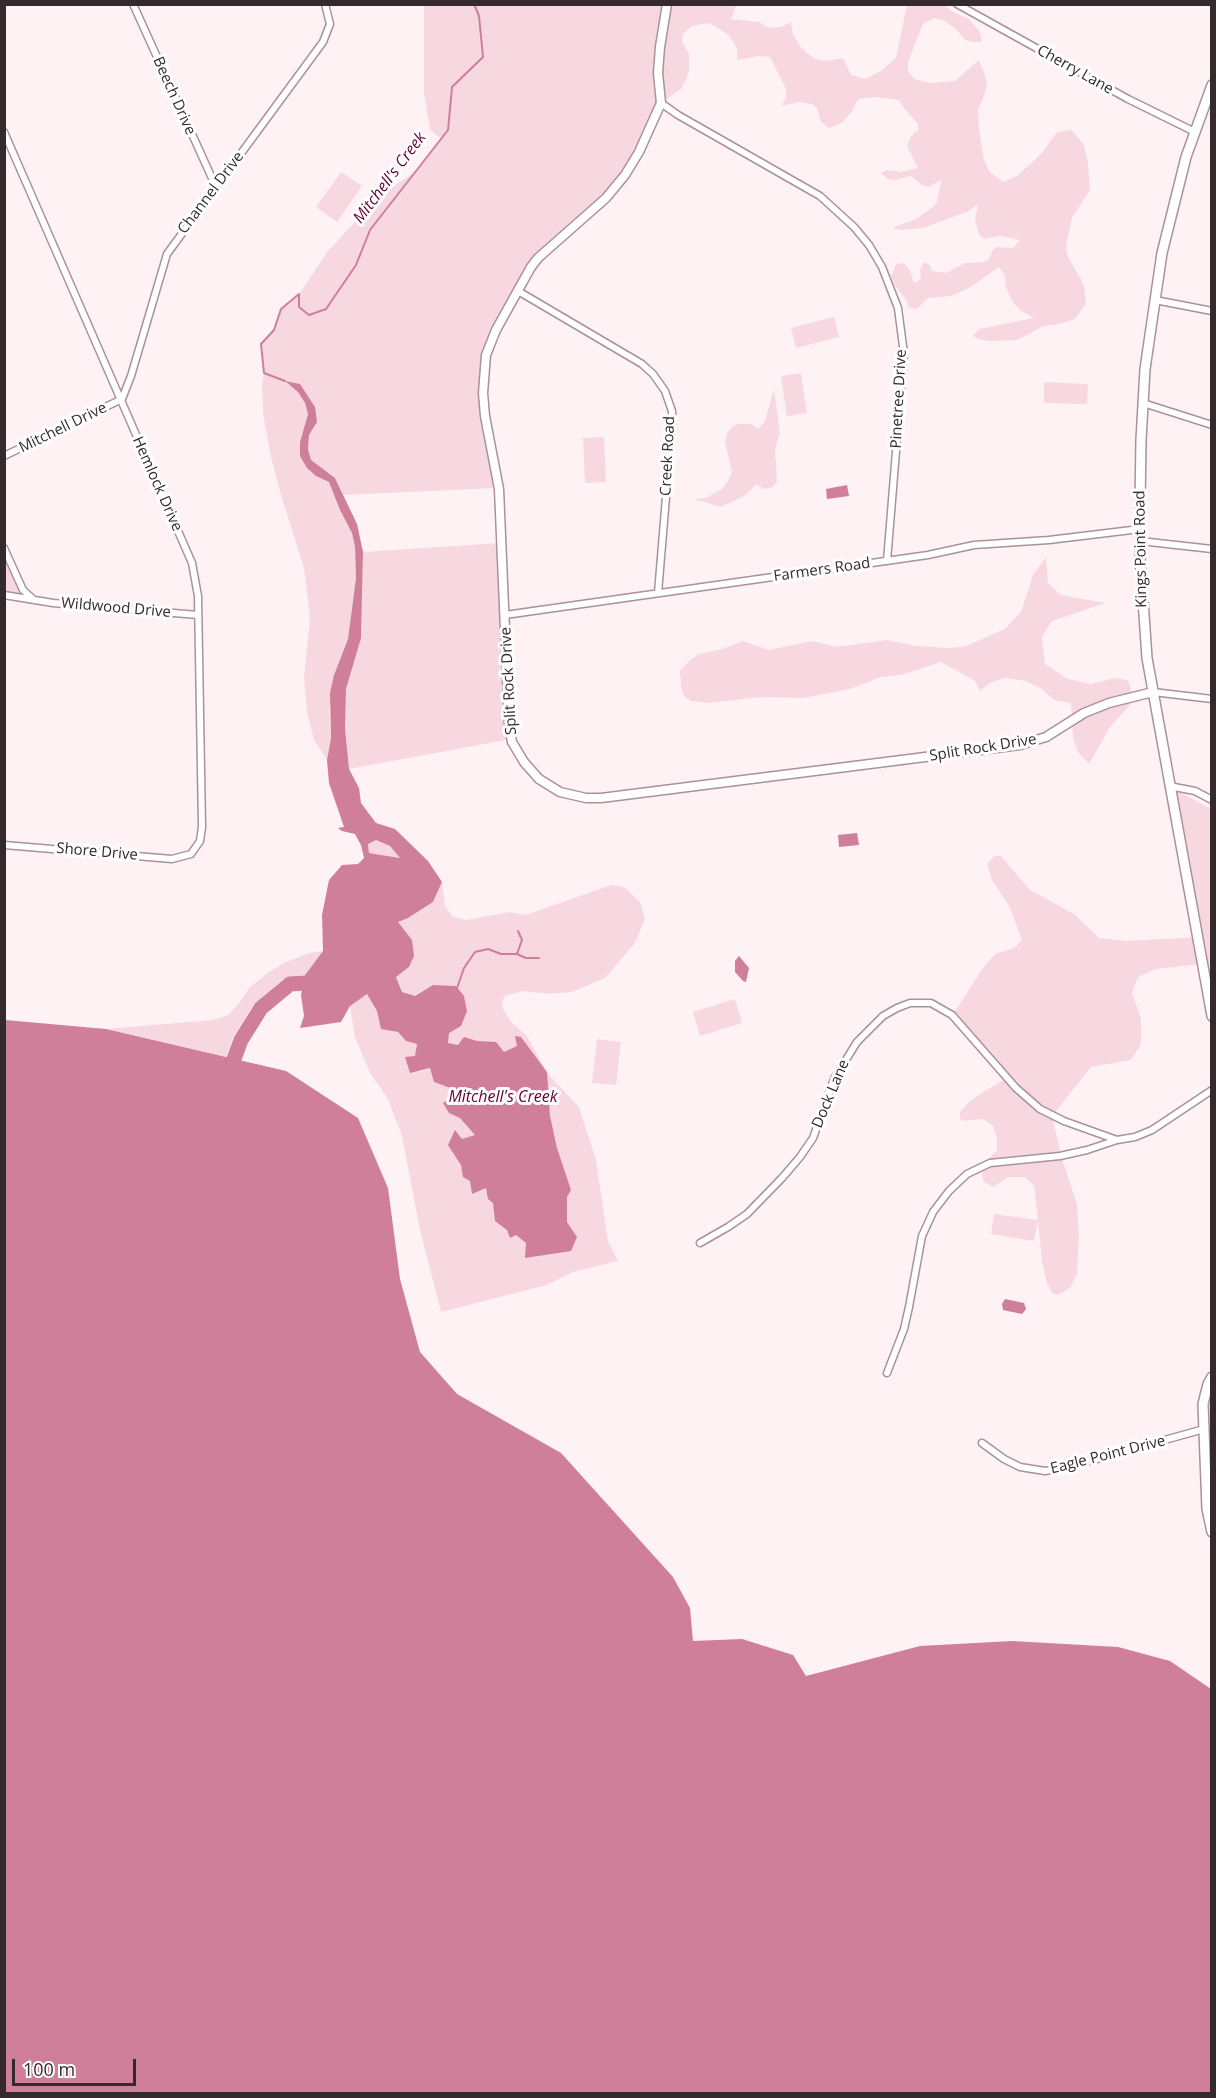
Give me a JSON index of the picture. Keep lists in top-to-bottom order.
{
  "streets": {
    "main road": ["Kings Point Road"],
    "street": [
      "Cherry Lane",
      "Beech Drive",
      "Channel Drive",
      "Pinetree Drive",
      "Mitchell Drive",
      "Creek Road",
      "Hemlock Drive",
      "Farmers Road",
      "Wildwood Drive",
      "Split Rock Drive",
      "Shore Drive",
      "Dock Lane",
      "Eagle Point Drive"
    ]
  },
  "crossings": [
    ["Cherry Lane", "Kings Point Road"],
    ["Beech Drive", "Channel Drive"],
    ["Channel Drive", "Mitchell Drive"],
    ["Channel Drive", "Hemlock Drive"],
    ["Pinetree Drive", "Farmers Road"],
    ["Pinetree Drive", "Split Rock Drive"],
    ["Mitchell Drive", "Hemlock Drive"],
    ["Creek Road", "Farmers Road"],
    ["Creek Road", "Split Rock Drive"],
    ["Hemlock Drive", "Wildwood Drive"],
    ["Hemlock Drive", "Shore Drive"],
    ["Kings Point Road", "Farmers Road"],
    ["Kings Point Road", "Split Rock Drive"],
    ["Farmers Road", "Split Rock Drive"]
  ],
  "water": ["Mitchell's Creek"],
  "scale_bar": "100 m"
}
